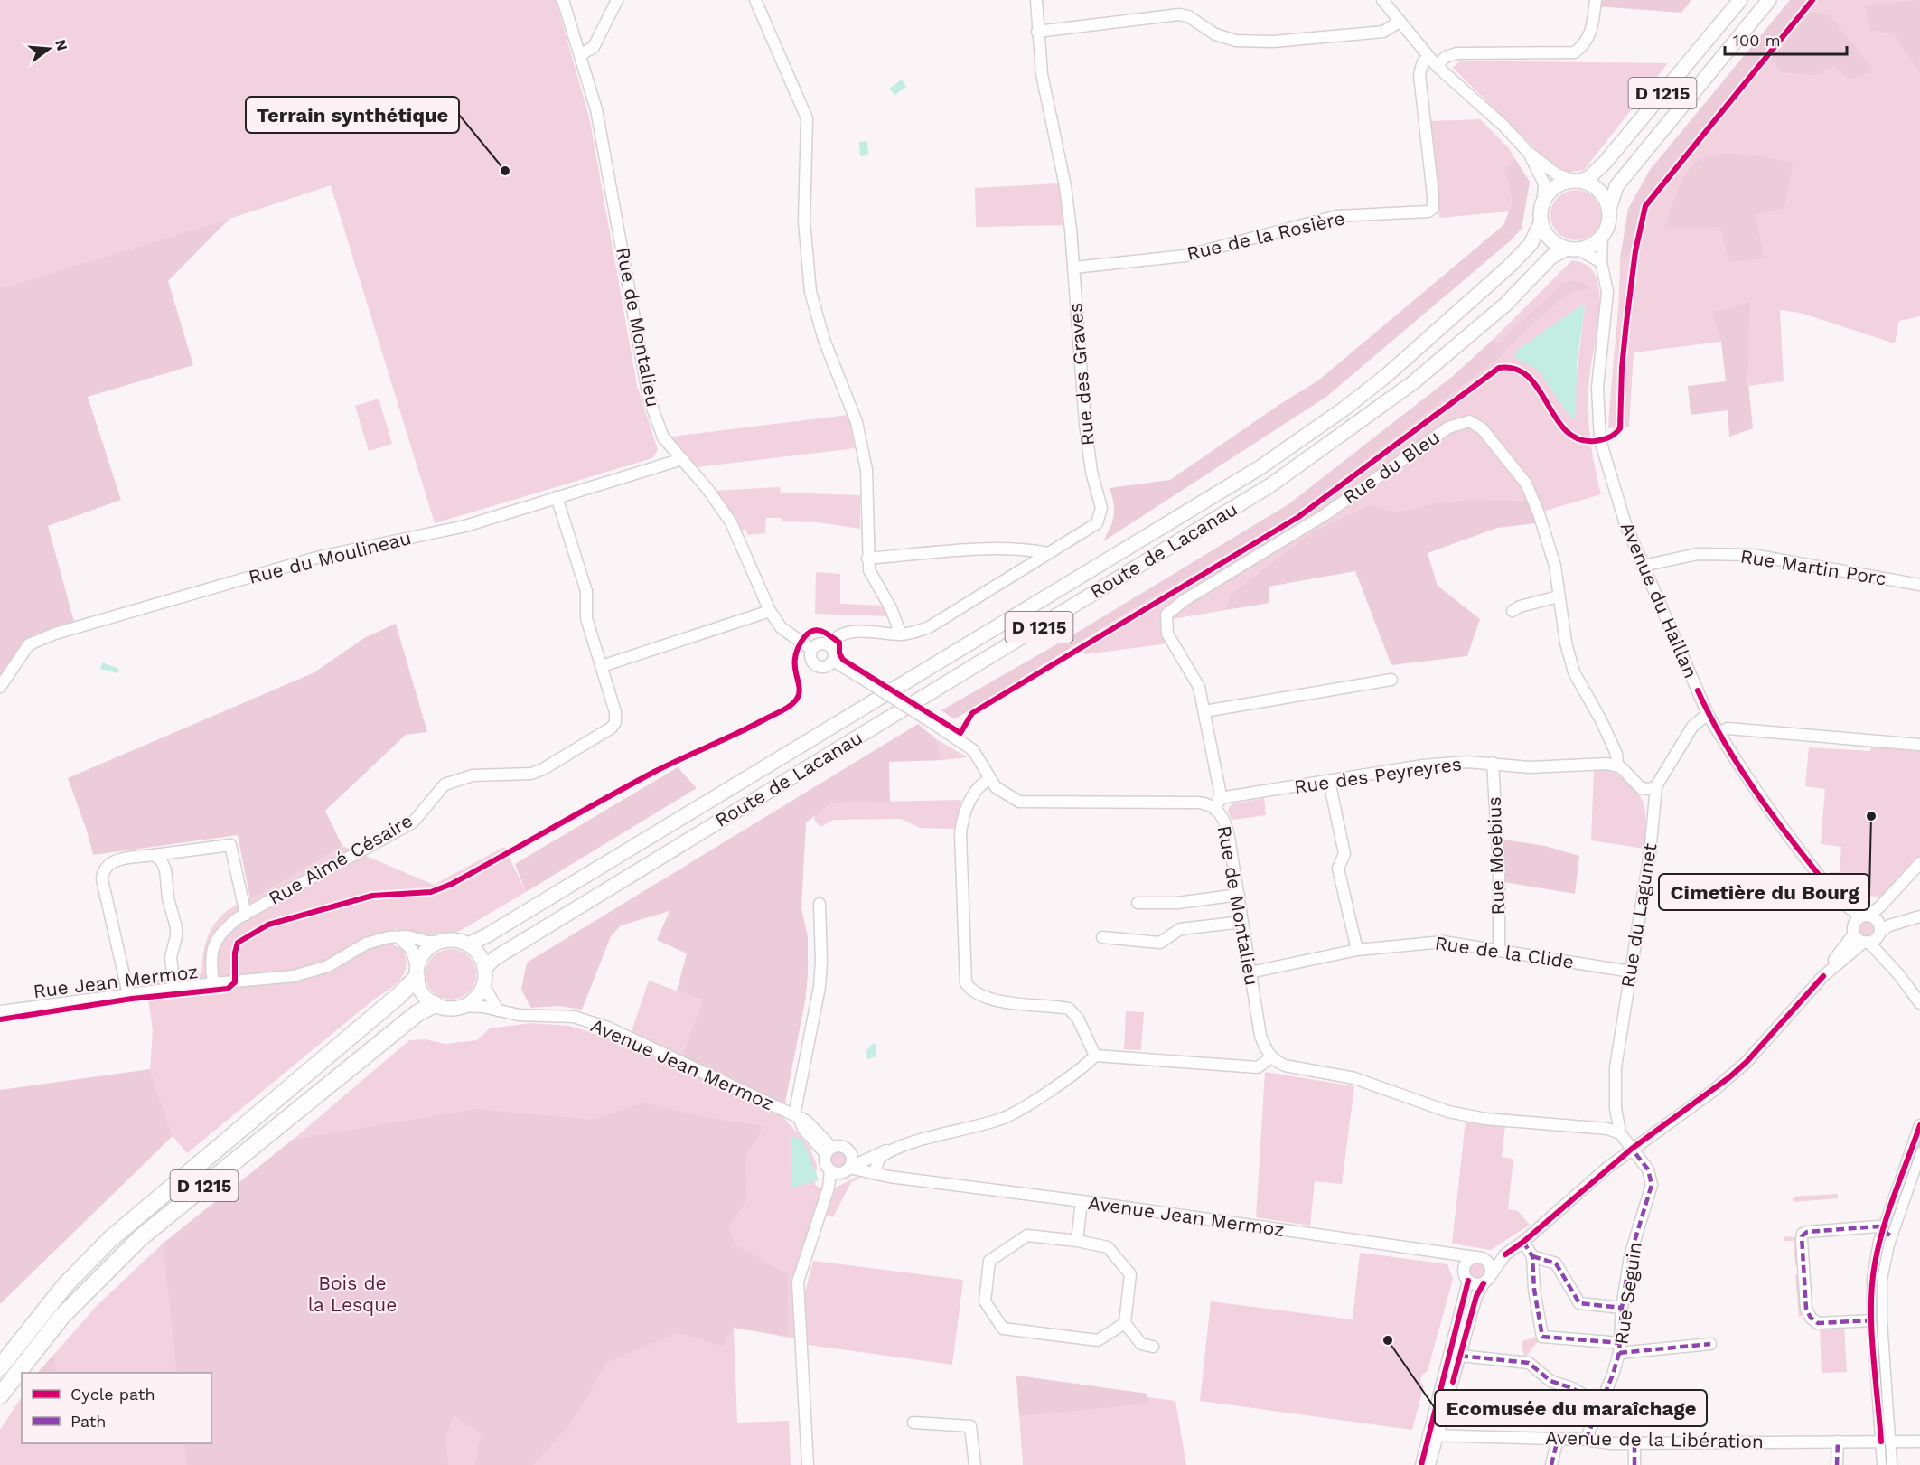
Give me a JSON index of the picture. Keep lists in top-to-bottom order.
{
  "streets": {
    "highway": ["D 1215"],
    "main road": ["Route de Lacanau"],
    "street": [
      "Rue de la Rosière",
      "Rue de Montalieu",
      "Rue des Graves",
      "Rue du Bleu",
      "Rue du Moulineau",
      "Rue Martin Porc",
      "Avenue du Haillan",
      "Rue des Peyreyres",
      "Rue Moebius",
      "Rue Aimé Césaire",
      "Rue du Lagunet",
      "Rue de la Clide",
      "Rue Jean Mermoz",
      "Avenue Jean Mermoz",
      "Rue Seguin",
      "Avenue de la Libération"
    ]
  },
  "crossings": [
    ["D 1215", "Route de Lacanau"],
    ["D 1215", "Avenue du Haillan"],
    ["D 1215", "Rue Jean Mermoz"],
    ["Rue de la Rosière", "Rue des Graves"],
    ["Rue de Montalieu", "Rue du Moulineau"],
    ["Rue de Montalieu", "Rue de la Clide"],
    ["Rue du Bleu", "Rue des Peyreyres"],
    ["Route de Lacanau", "Avenue du Haillan"],
    ["Route de Lacanau", "Rue Jean Mermoz"],
    ["Rue du Moulineau", "Rue Aimé Césaire"],
    ["Rue Martin Porc", "Avenue du Haillan"],
    ["Avenue du Haillan", "Rue du Lagunet"],
    ["Rue des Peyreyres", "Rue Moebius"],
    ["Rue Moebius", "Rue de la Clide"],
    ["Rue Aimé Césaire", "Rue Jean Mermoz"],
    ["Rue du Lagunet", "Rue de la Clide"],
    ["Rue Seguin", "Avenue de la Libération"]
  ],
  "parks": ["Bois de la Lesque"],
  "places": ["Terrain synthétique", "Cimetière du Bourg", "Ecomusée du maraîchage"],
  "legend": ["Cycle path", "Path"],
  "scale_bar": "100 m",
  "north": "right"
}
